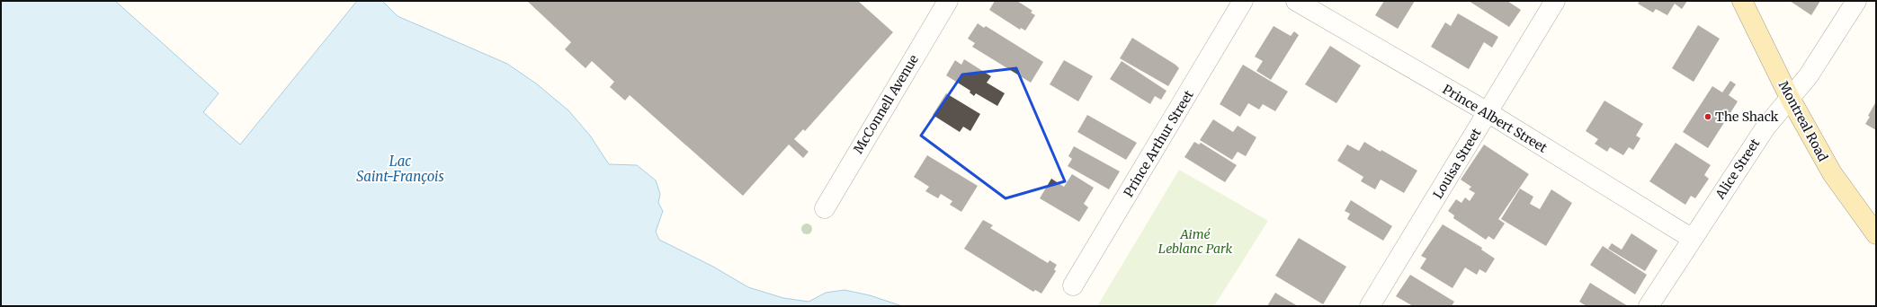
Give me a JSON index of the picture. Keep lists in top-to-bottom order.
{
  "streets": {
    "main road": ["Montreal Road"],
    "street": [
      "McConnell Avenue",
      "Prince Albert Street",
      "Prince Arthur Street",
      "Louisa Street",
      "Alice Street"
    ]
  },
  "crossings": [
    ["Prince Albert Street", "Louisa Street"],
    ["Prince Albert Street", "Alice Street"],
    ["Montreal Road", "Alice Street"]
  ],
  "water": ["Lac Saint-François"],
  "parks": ["Aimé Leblanc Park"],
  "places": ["The Shack"]
}
